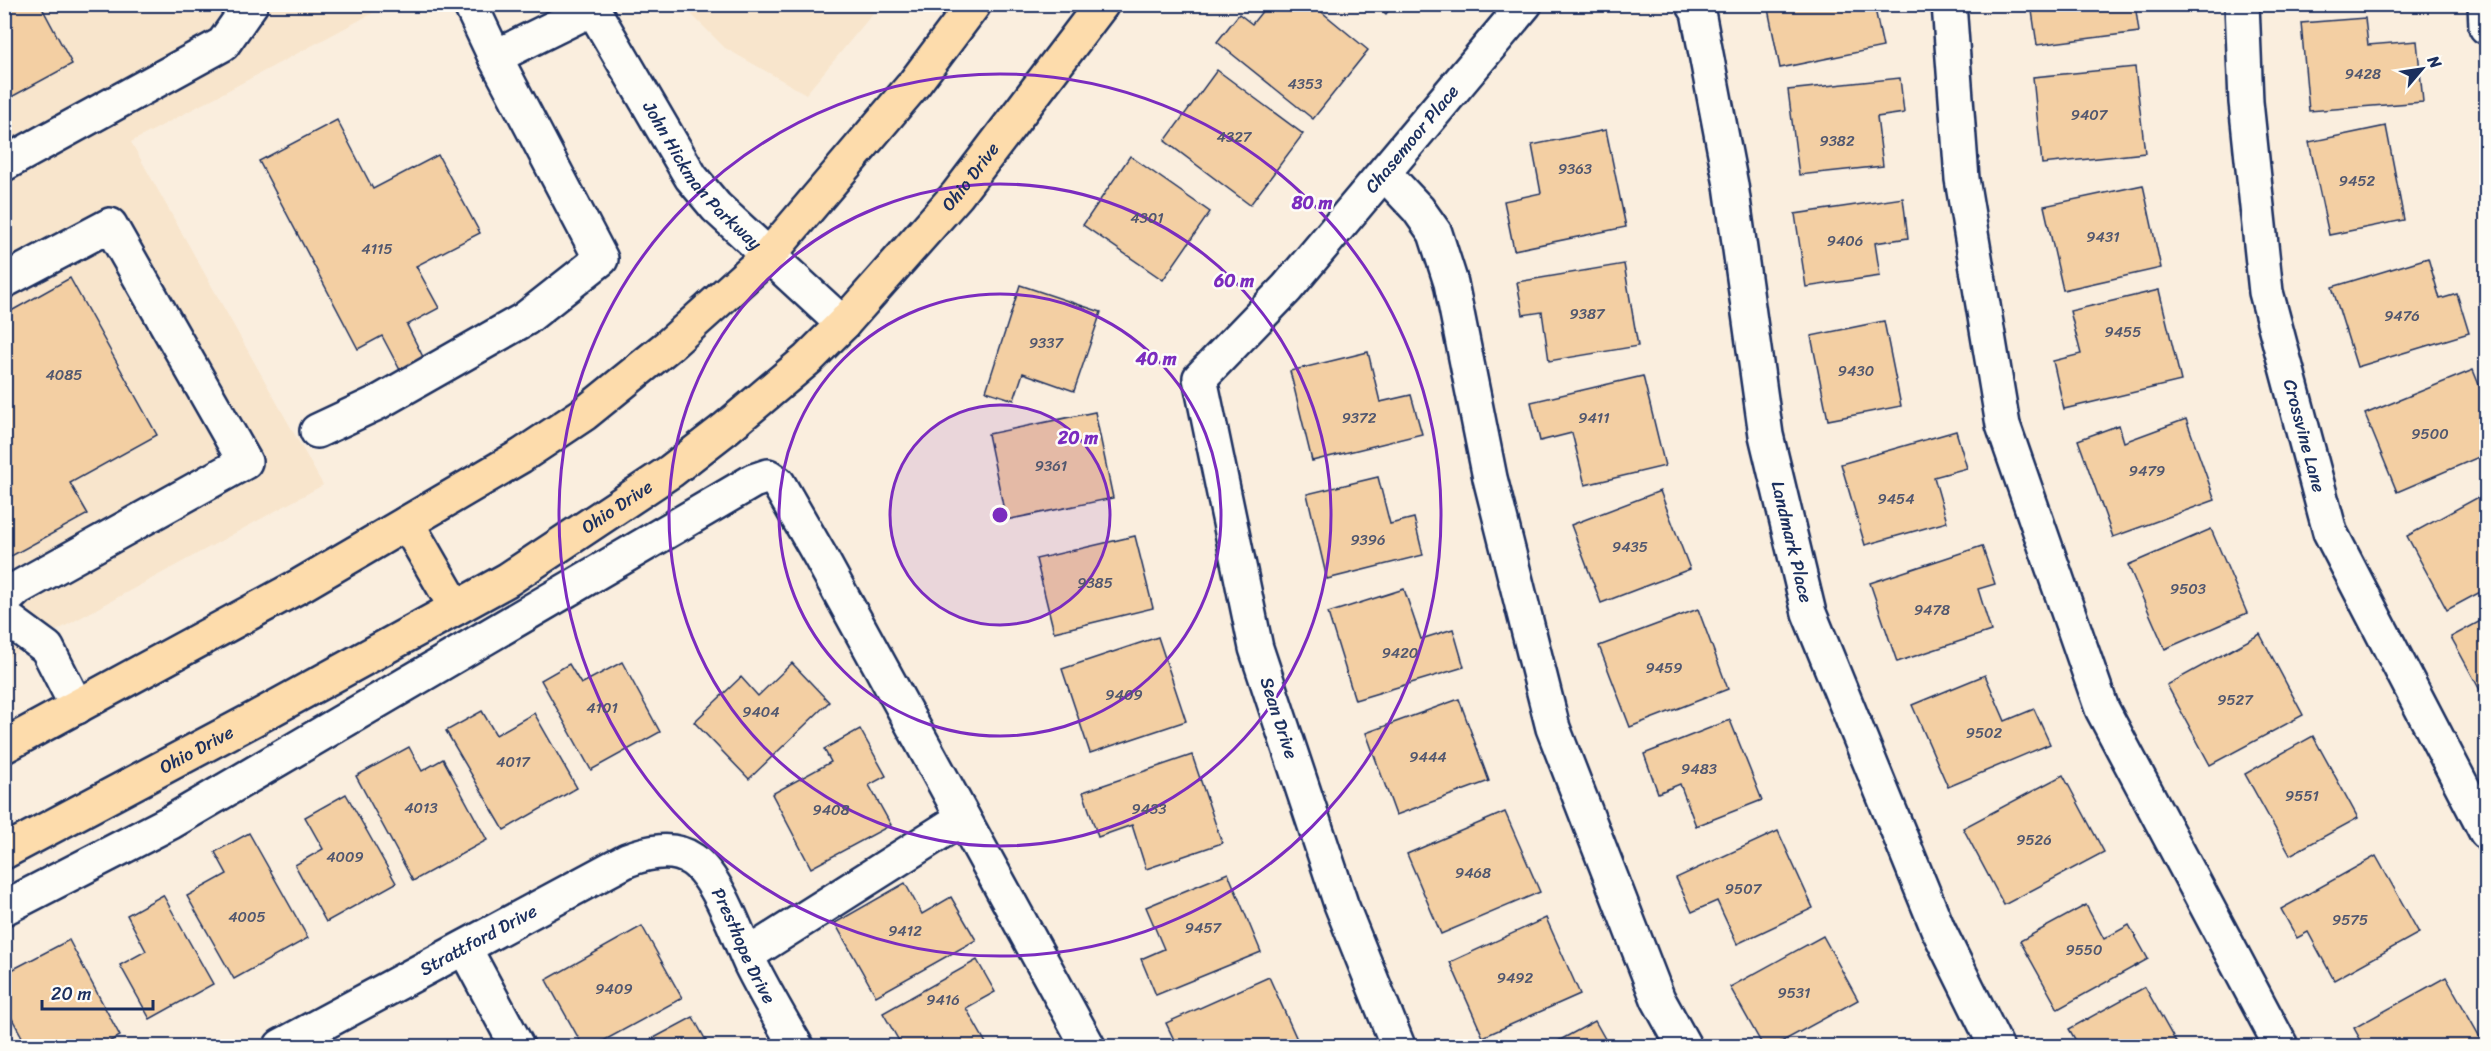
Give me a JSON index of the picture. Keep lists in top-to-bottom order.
{
  "streets": {
    "main road": ["Ohio Drive"],
    "street": [
      "Chasemoor Place",
      "John Hickman Parkway",
      "Crossvine Lane",
      "Landmark Place",
      "Sean Drive",
      "Strattford Drive",
      "Presthope Drive"
    ]
  },
  "crossings": [
    ["Chasemoor Place", "Sean Drive"],
    ["John Hickman Parkway", "Ohio Drive"],
    ["Strattford Drive", "Presthope Drive"]
  ],
  "house_numbers": [
    "9428",
    "4353",
    "9407",
    "4327",
    "9382",
    "9363",
    "9452",
    "4301",
    "9431",
    "9406",
    "4115",
    "9387",
    "9476",
    "9455",
    "9337",
    "9430",
    "4085",
    "9372",
    "9411",
    "9500",
    "9361",
    "9479",
    "9454",
    "9396",
    "9435",
    "9385",
    "9503",
    "9478",
    "9420",
    "9459",
    "9409",
    "9527",
    "4101",
    "9404",
    "9502",
    "9444",
    "4017",
    "9483",
    "9551",
    "4013",
    "9433",
    "9408",
    "9526",
    "4009",
    "9468",
    "9507",
    "4005",
    "9575",
    "9457",
    "9412",
    "9550",
    "9492",
    "9409",
    "9531",
    "9416"
  ],
  "scale_bar": "20 m",
  "north": "top right",
  "rings": [
    "80 m",
    "60 m",
    "40 m",
    "20 m"
  ]
}
